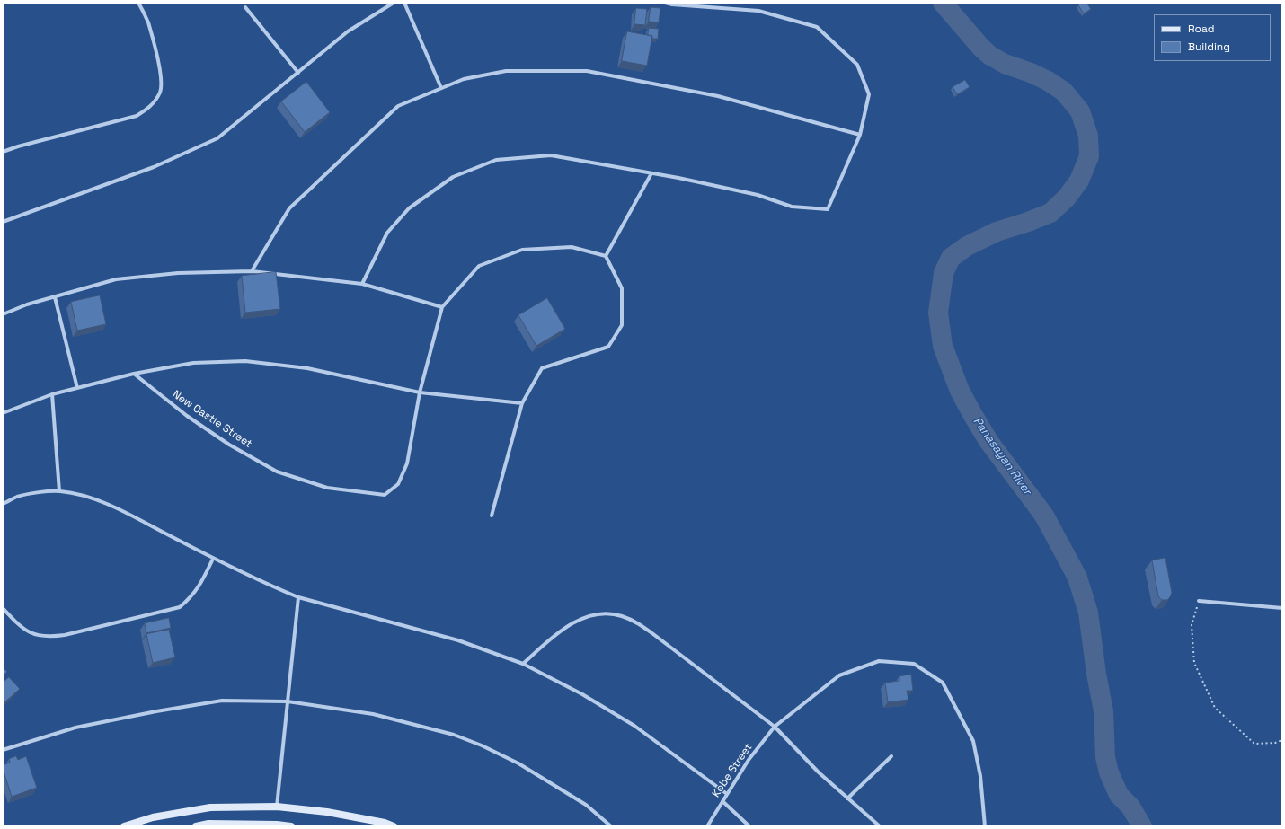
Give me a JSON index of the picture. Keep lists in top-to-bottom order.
{
  "streets": {
    "street": ["New Castle Street", "Kobe Street"]
  },
  "water": ["Panasayan River"],
  "legend": ["Road", "Building"]
}
